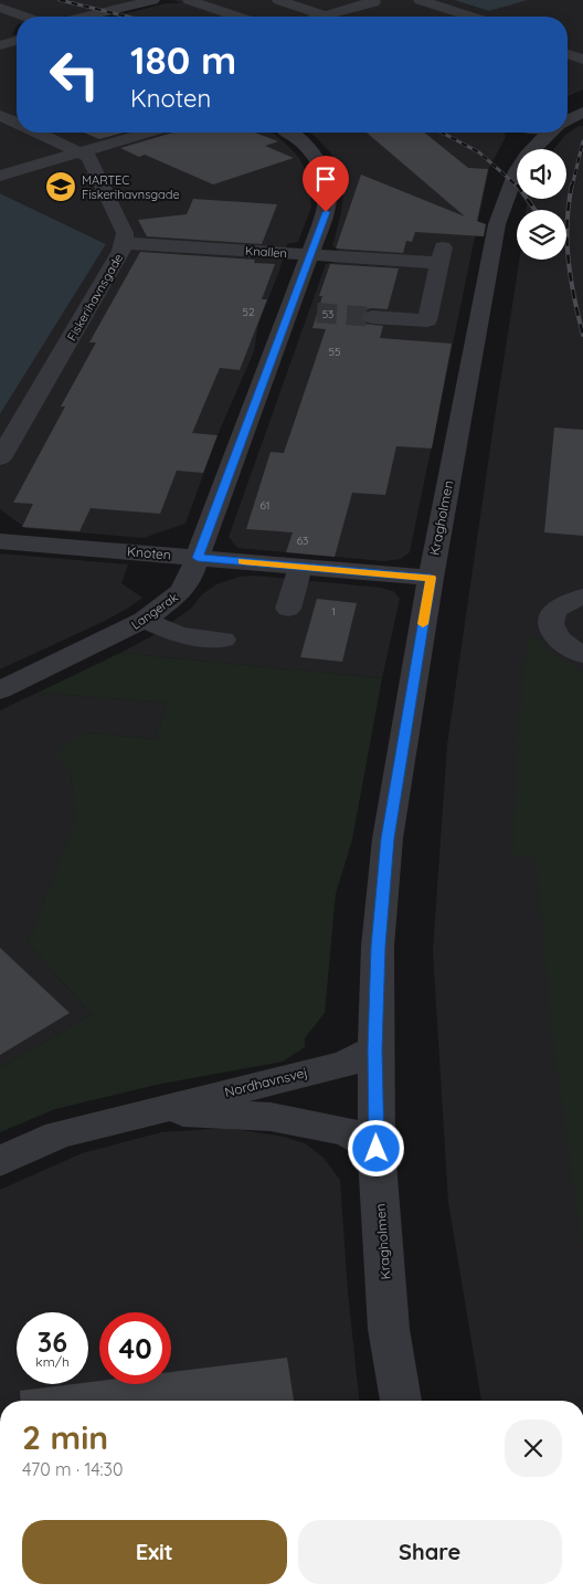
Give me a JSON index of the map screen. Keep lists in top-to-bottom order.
{
  "streets": {
    "street": [
      "Knallen",
      "Fiskerihavnsgade",
      "Kragholmen",
      "Knoten",
      "Langerak",
      "Nordhavnsvej"
    ]
  },
  "crossings": [
    ["Knallen", "Fiskerihavnsgade"],
    ["Knallen", "Langerak"],
    ["Kragholmen", "Knoten"],
    ["Kragholmen", "Nordhavnsvej"],
    ["Knoten", "Langerak"]
  ],
  "places": {
    "school or university": ["MARTEC Fiskerihavnsgade"]
  },
  "house_numbers": [
    "52",
    "53",
    "55",
    "61",
    "63",
    "1"
  ],
  "page": {
    "turn": ["180 m", "Knoten"],
    "speed": "36 km/h",
    "limit": "40",
    "heading": ["2 min", "470 m · 14:30"],
    "buttons": ["Exit", "Share"]
  }
}
